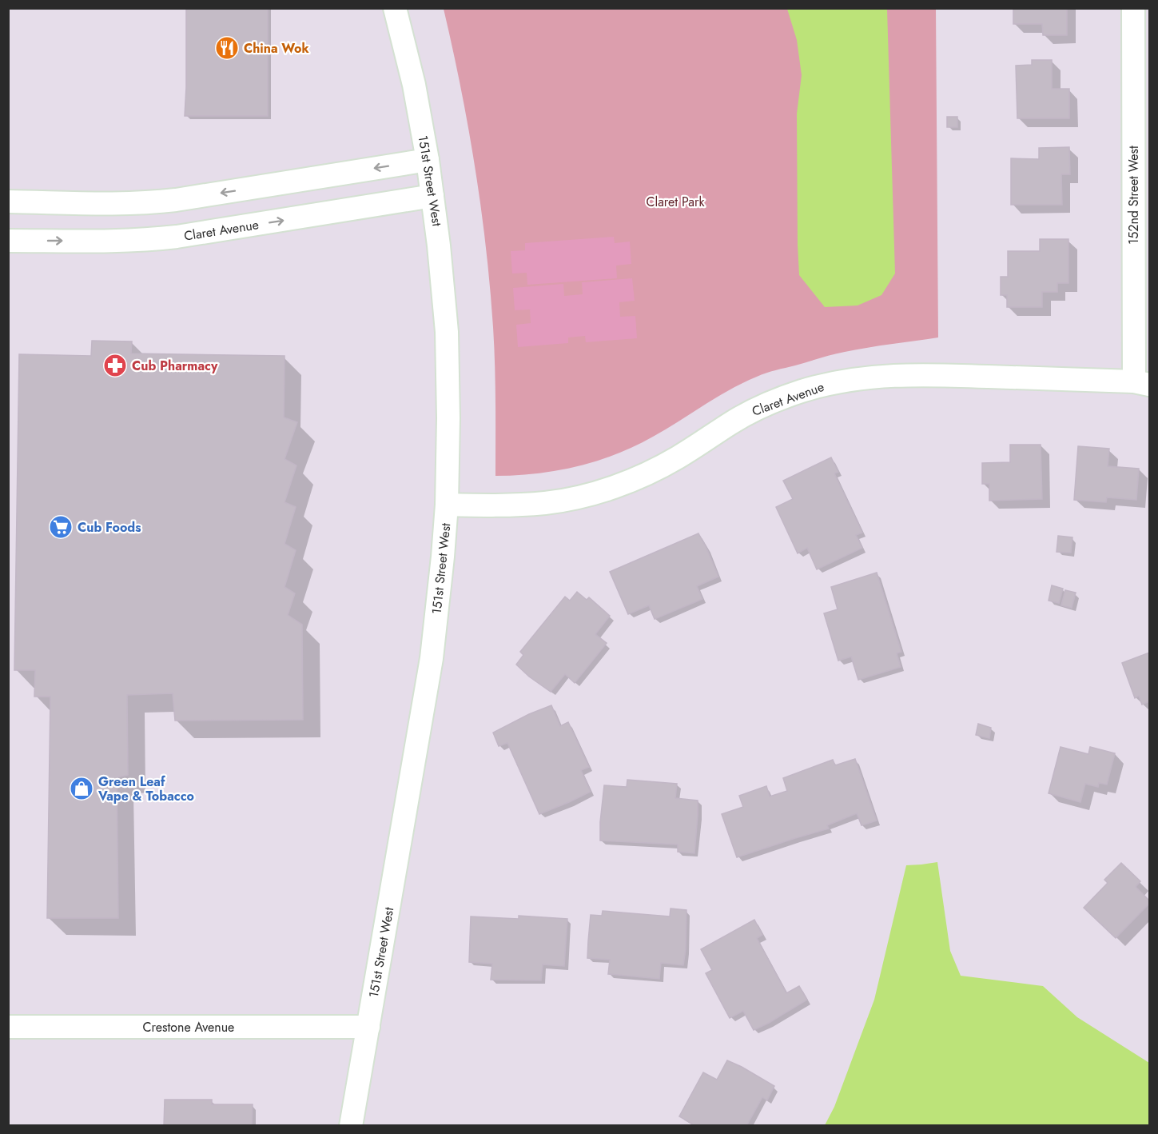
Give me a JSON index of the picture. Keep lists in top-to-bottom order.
{
  "streets": {
    "street": [
      "151st Street West",
      "152nd Street West",
      "Claret Avenue",
      "Crestone Avenue"
    ]
  },
  "crossings": [
    ["151st Street West", "Claret Avenue"],
    ["151st Street West", "Crestone Avenue"],
    ["152nd Street West", "Claret Avenue"]
  ],
  "parks": ["Claret Park"],
  "places": {
    "restaurant": ["China Wok"],
    "pharmacy": ["Cub Pharmacy"],
    "supermarket": ["Cub Foods"],
    "shop": ["Green Leaf Vape & Tobacco"]
  }
}
